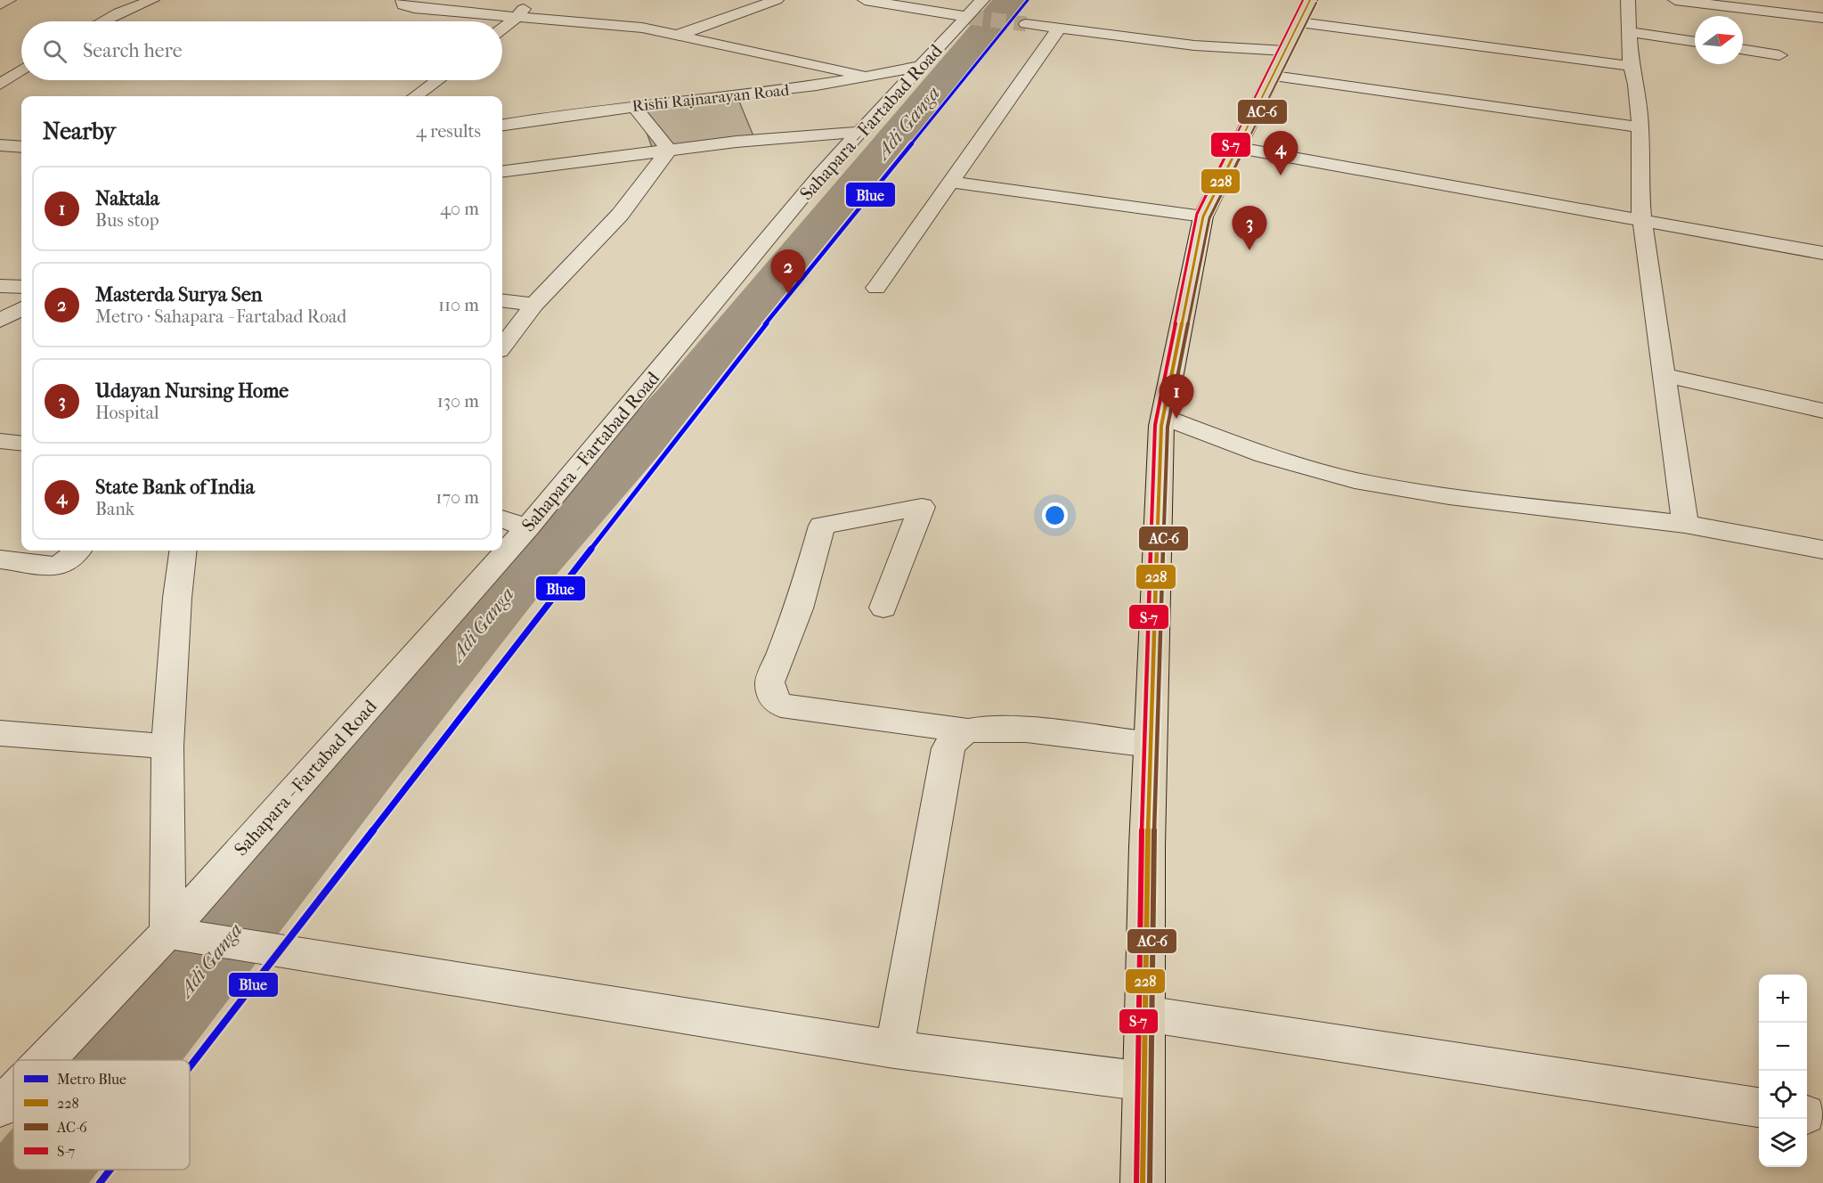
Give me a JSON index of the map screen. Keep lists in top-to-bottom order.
{
  "streets": {
    "street": ["Rishi Rajnarayan Road", "Sahapara - Fartabad Road"]
  },
  "crossings": [
    ["Rishi Rajnarayan Road", "Sahapara - Fartabad Road"]
  ],
  "water": ["Adi Ganga"],
  "lines": [
    "metro line Blue",
    "transit line 228",
    "transit line S-7",
    "transit line AC-6"
  ],
  "legend": [
    "Metro Blue",
    "228",
    "AC-6",
    "S-7"
  ],
  "north": "right",
  "page": {
    "search": "Search here",
    "heading": ["Nearby", "4 results"],
    "pins": [
      "4",
      "3",
      "2",
      "1"
    ],
    "list": [
      {
        "mark": "1",
        "name": "Naktala",
        "note": "Bus stop",
        "value": "40 m"
      },
      {
        "mark": "2",
        "name": "Masterda Surya Sen",
        "note": "Metro · Sahapara - Fartabad Road",
        "value": "110 m"
      },
      {
        "mark": "3",
        "name": "Udayan Nursing Home",
        "note": "Hospital",
        "value": "130 m"
      },
      {
        "mark": "4",
        "name": "State Bank of India",
        "note": "Bank",
        "value": "170 m"
      }
    ],
    "map_buttons": ["+", "−"]
  }
}
